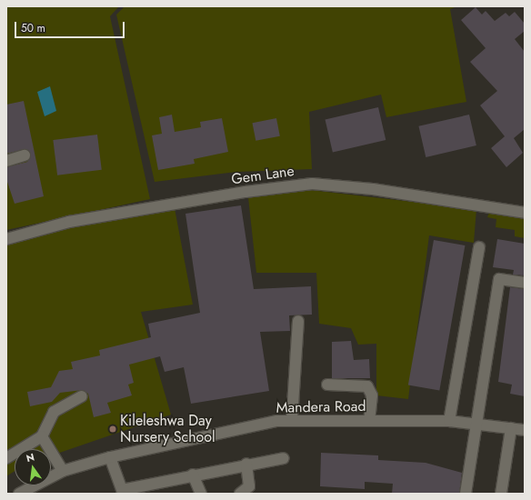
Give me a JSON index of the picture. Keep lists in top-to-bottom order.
{
  "streets": {
    "street": ["Gem Lane", "Mandera Road"]
  },
  "places": ["Kileleshwa Day Nursery School"],
  "scale_bar": "50 m",
  "north": "top"
}
